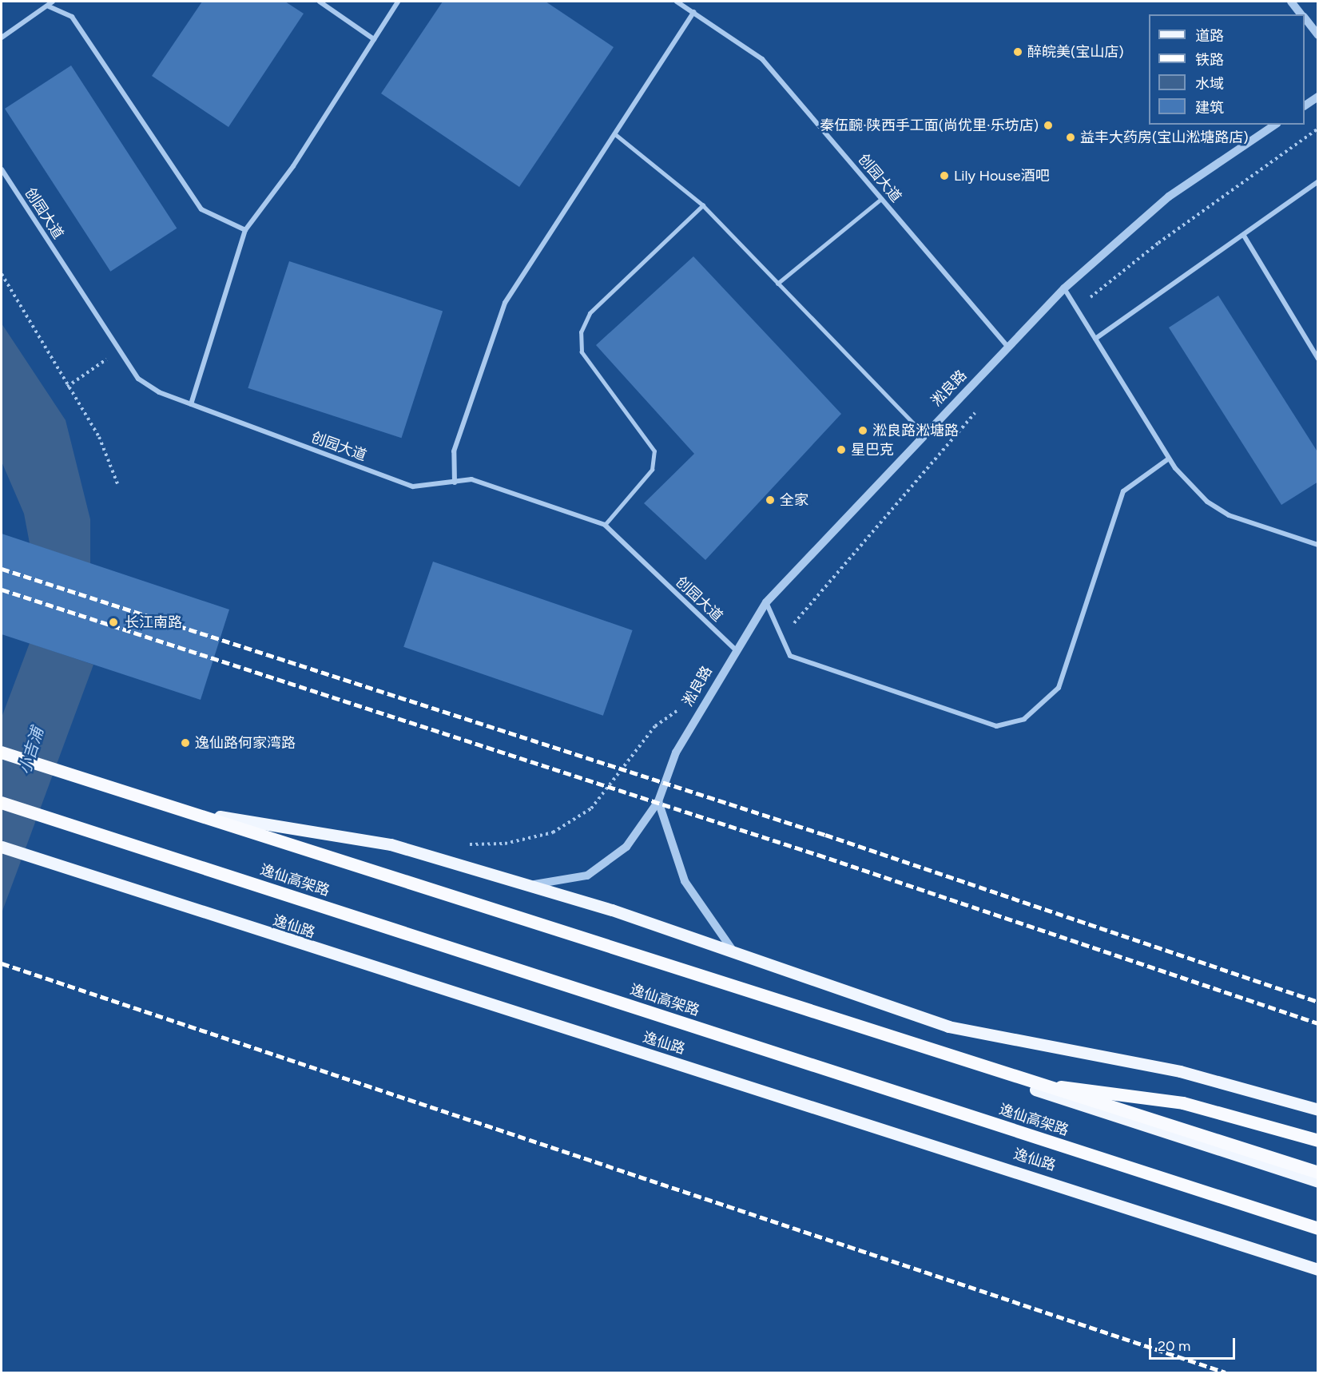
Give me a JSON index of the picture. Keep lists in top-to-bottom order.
{
  "streets": {
    "highway": ["逸仙高架路"],
    "main road": ["逸仙路"],
    "street": ["创园大道", "淞良路"]
  },
  "crossings": [
    ["创园大道", "淞良路"]
  ],
  "water": ["小吉浦"],
  "places": [
    "醉皖美(宝山店)",
    "秦伍䩊·陕西手工面(尚优里·乐坊店)",
    "益丰大药房(宝山淞塘路店)",
    "Lily House酒吧",
    "淞良路淞塘路",
    "星巴克",
    "全家",
    "长江南路",
    "逸仙路何家湾路"
  ],
  "legend": [
    "道路",
    "铁路",
    "水域",
    "建筑"
  ],
  "scale_bar": "20 m"
}
